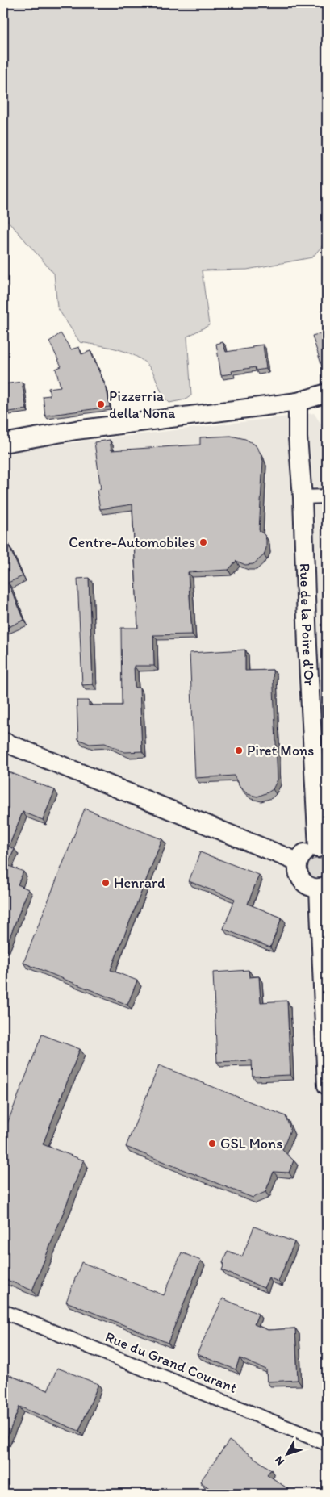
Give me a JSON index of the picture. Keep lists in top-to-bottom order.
{
  "streets": {
    "street": ["Rue de la Poire d'Or", "Rue du Grand Courant"]
  },
  "places": [
    "Pizzerria della Nona",
    "Centre-Automobiles",
    "Piret Mons",
    "Henrard",
    "GSL Mons"
  ],
  "north": "bottom left"
}
